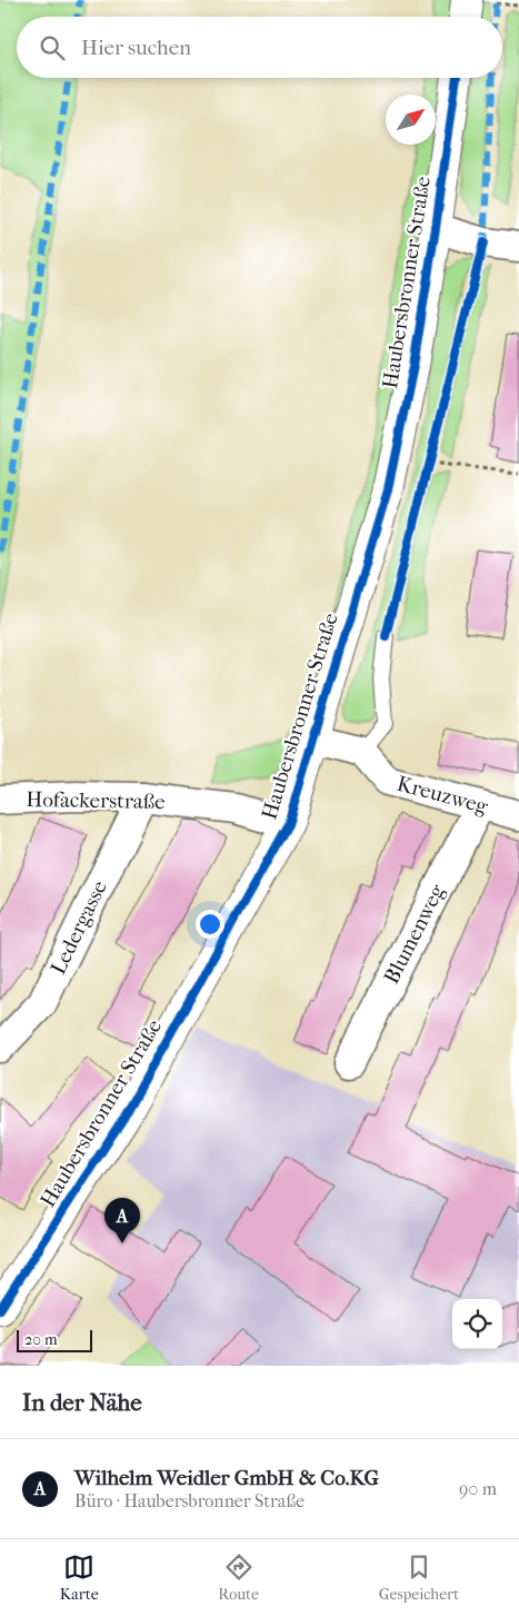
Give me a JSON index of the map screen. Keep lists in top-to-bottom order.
{
  "streets": {
    "street": [
      "Haubersbronner Straße",
      "Kreuzweg",
      "Hofackerstraße",
      "Ledergasse",
      "Blumenweg"
    ]
  },
  "crossings": [
    ["Haubersbronner Straße", "Hofackerstraße"],
    ["Kreuzweg", "Blumenweg"],
    ["Hofackerstraße", "Ledergasse"]
  ],
  "scale_bar": "20 m",
  "north": "top right",
  "page": {
    "search": "Hier suchen",
    "pins": "A",
    "scale": "20 m",
    "heading": "In der Nähe",
    "list": [
      {
        "mark": "A",
        "name": "Wilhelm Weidler GmbH & Co.KG",
        "note": "Büro · Haubersbronner Straße",
        "value": "90 m"
      }
    ],
    "nav": ["Karte", "Route", "Gespeichert"]
  }
}
